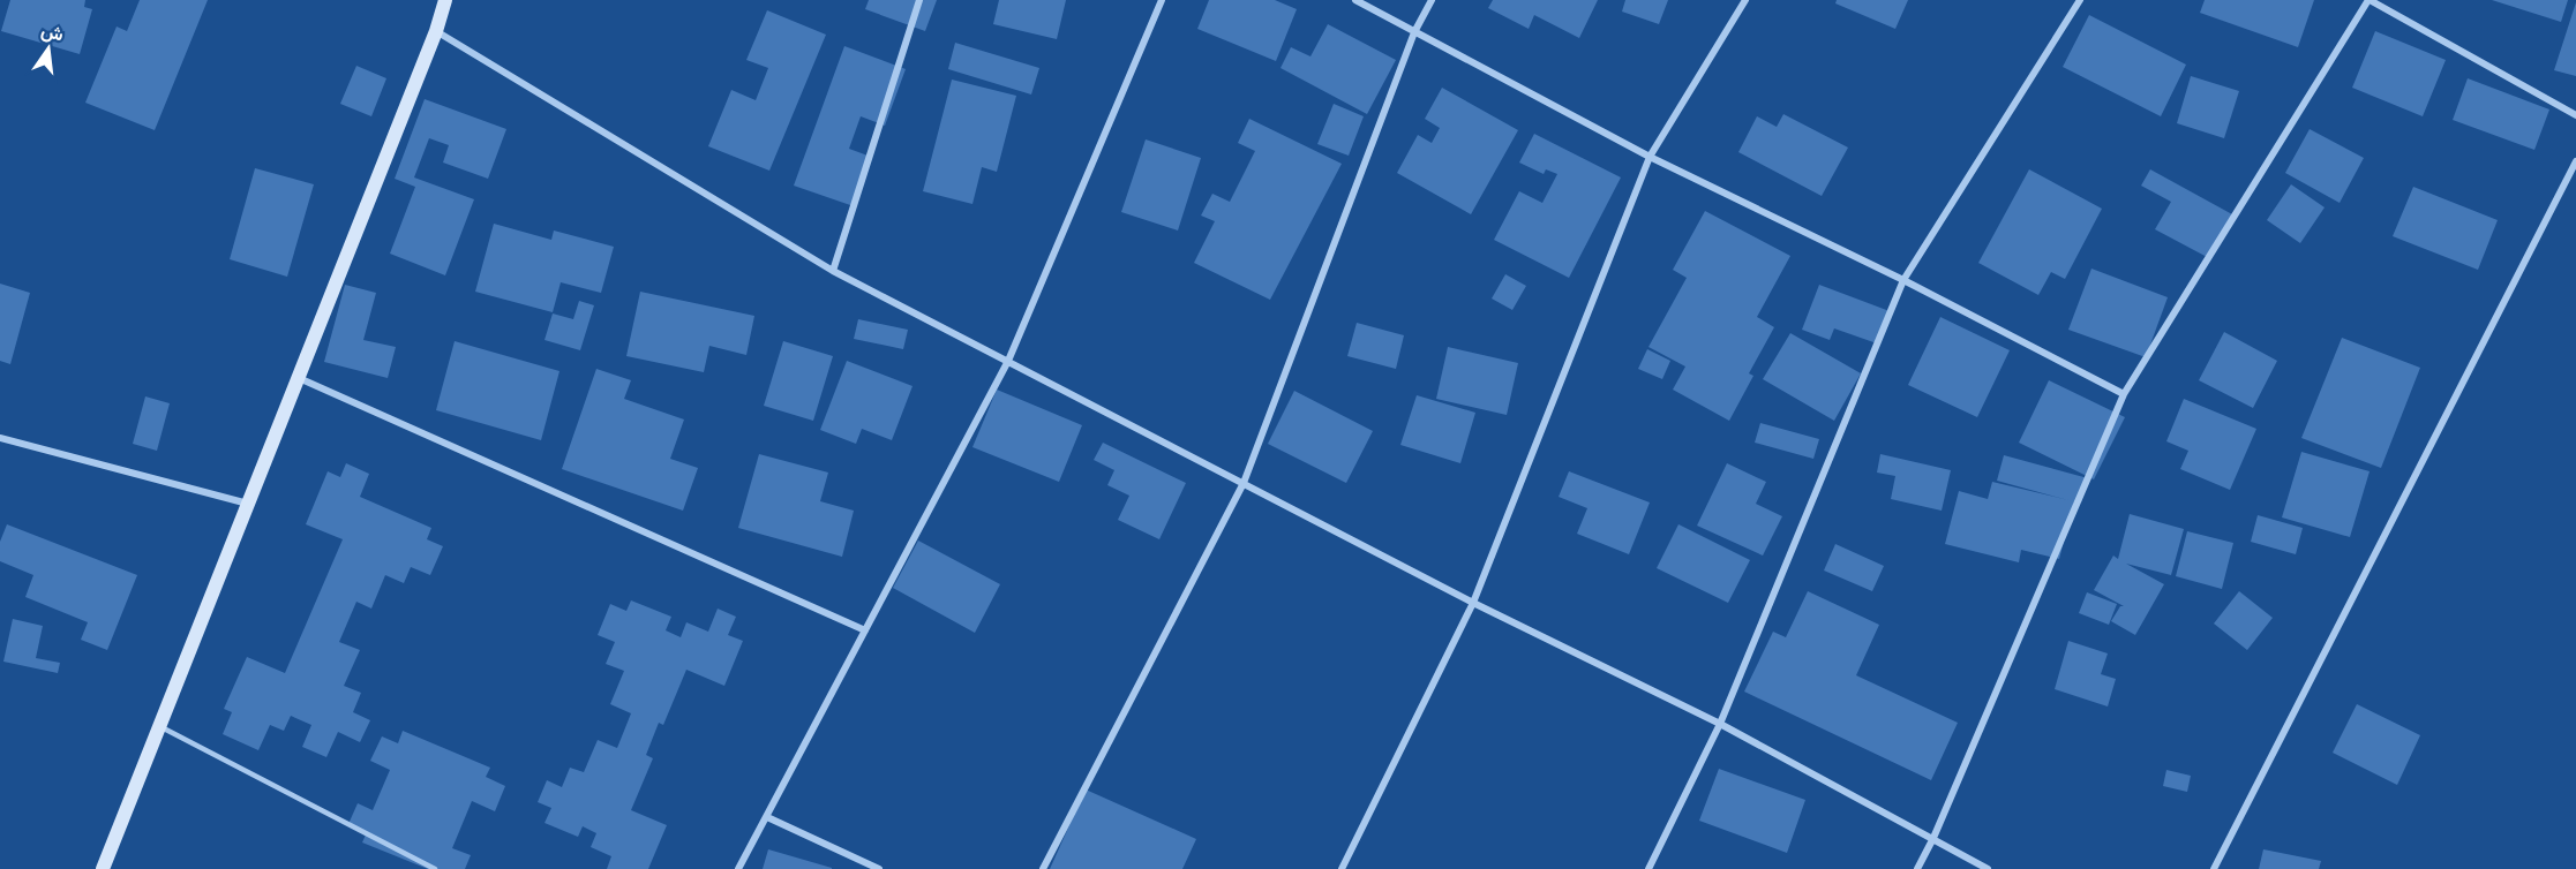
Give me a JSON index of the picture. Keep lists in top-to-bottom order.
{
  "north": "top"
}
